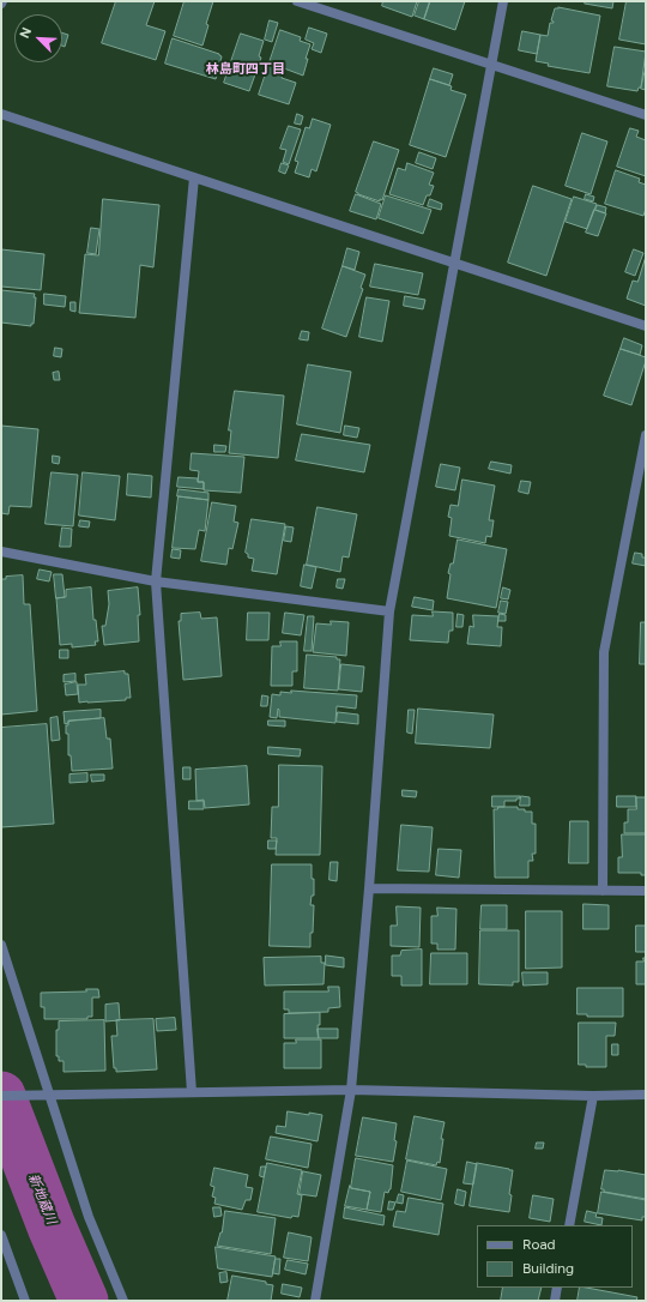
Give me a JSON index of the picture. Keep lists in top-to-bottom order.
{
  "districts": ["林島町四丁目"],
  "water": ["新地蔵川"],
  "legend": ["Road", "Building"],
  "north": "top left"
}
